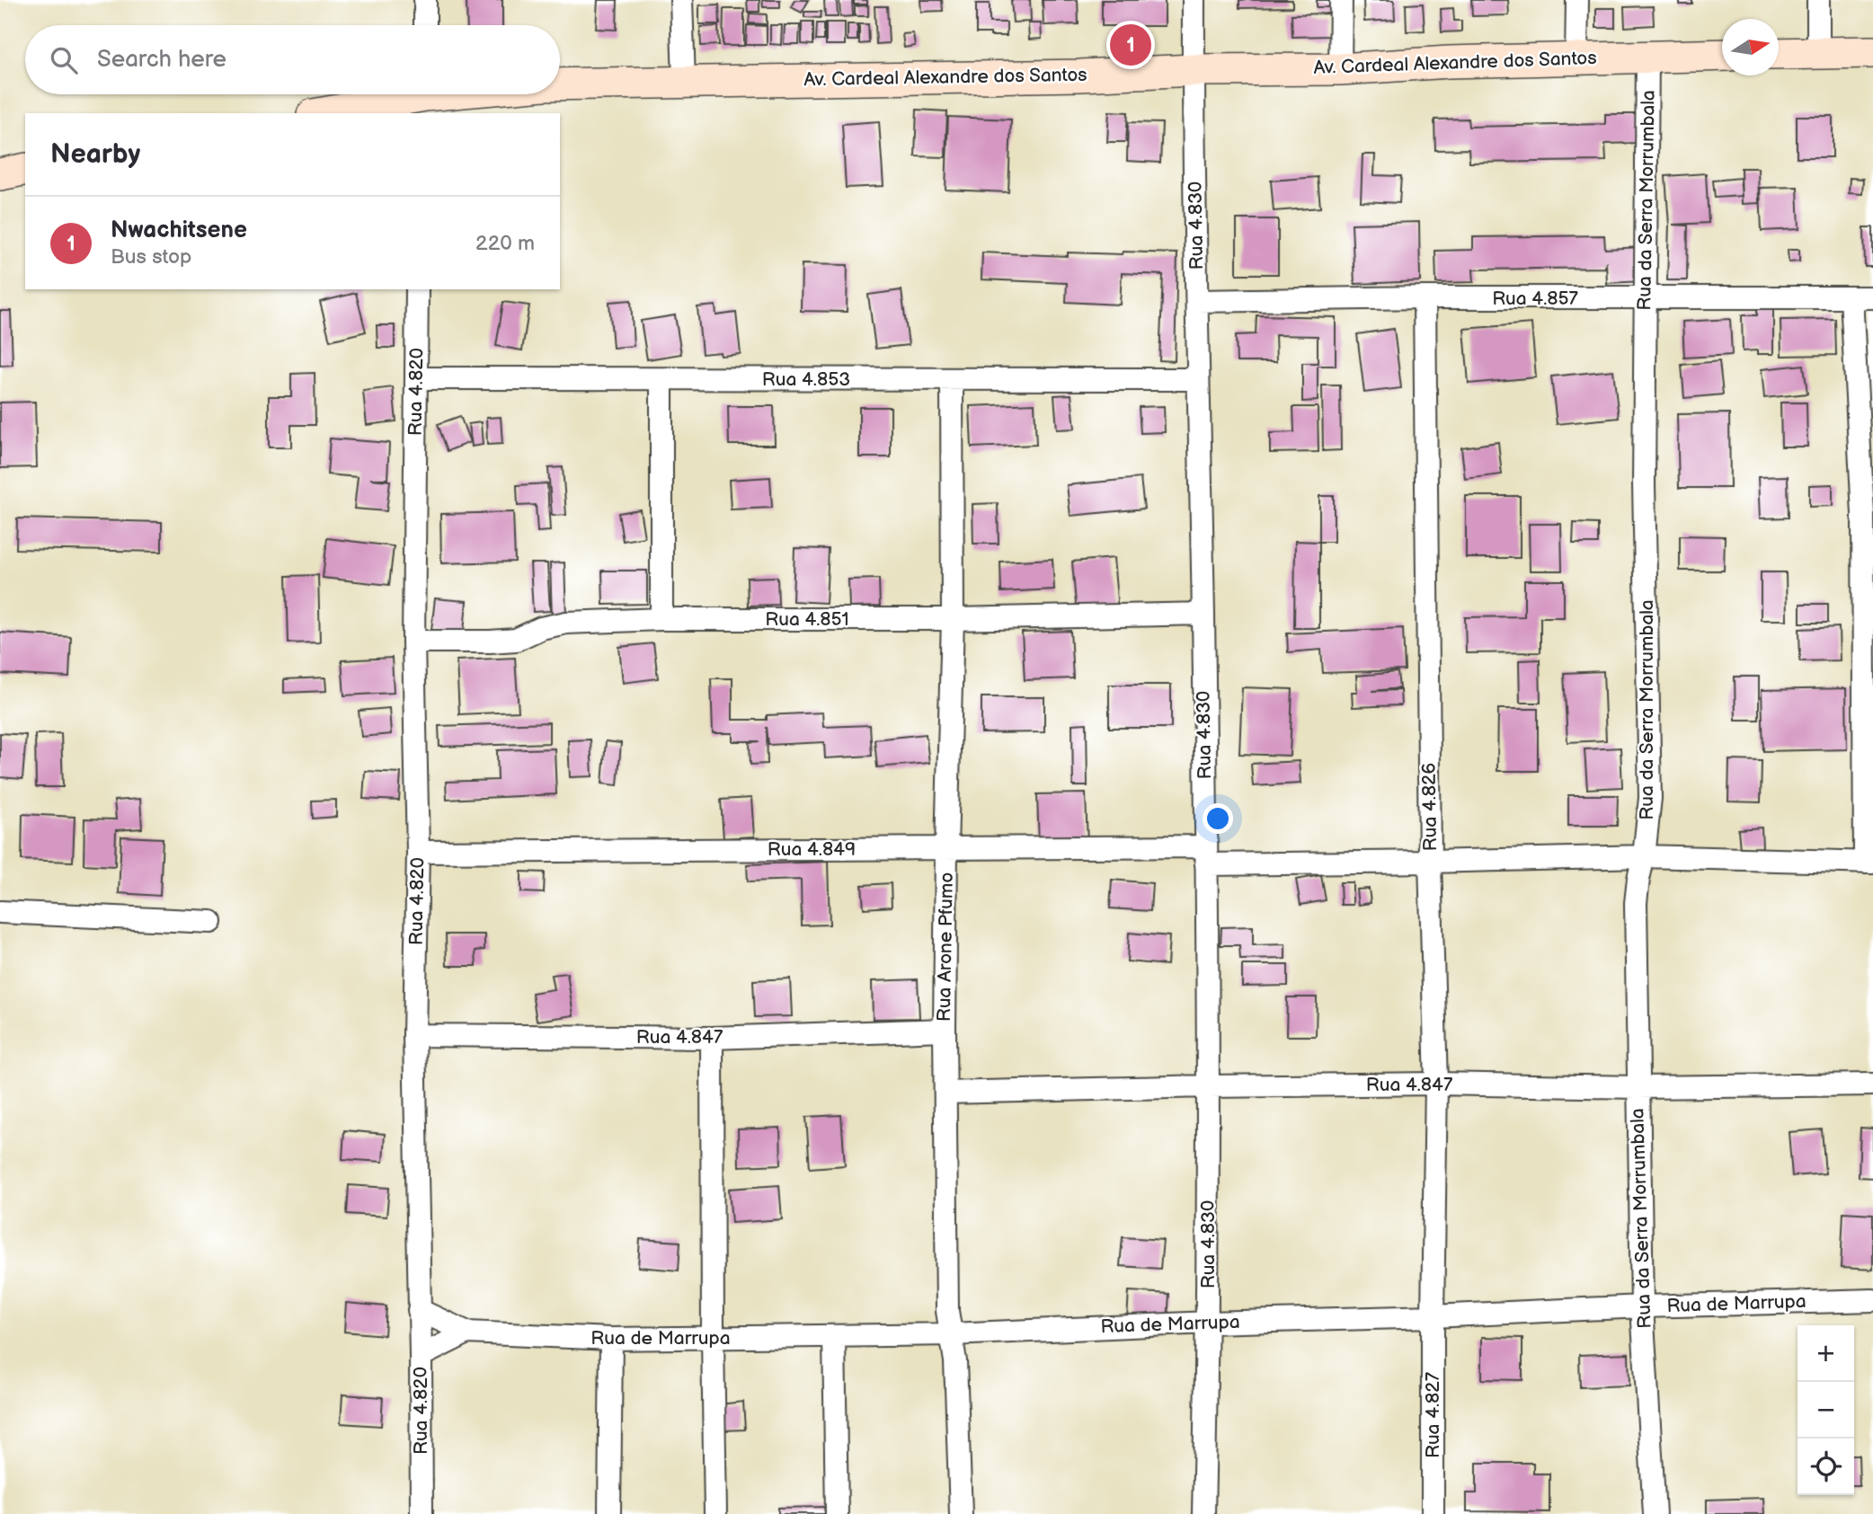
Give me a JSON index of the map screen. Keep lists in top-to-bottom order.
{
  "streets": {
    "street": [
      "Av. Cardeal Alexandre dos Santos",
      "Rua da Serra Morrumbala",
      "Rua 4.830",
      "Rua 4.857",
      "Rua 4.853",
      "Rua 4.820",
      "Rua 4.851",
      "Rua 4.826",
      "Rua 4.849",
      "Rua Arone Pfumo",
      "Rua 4.847",
      "Rua de Marrupa",
      "Rua 4.827"
    ]
  },
  "crossings": [
    ["Av. Cardeal Alexandre dos Santos", "Rua da Serra Morrumbala"],
    ["Av. Cardeal Alexandre dos Santos", "Rua 4.830"],
    ["Rua da Serra Morrumbala", "Rua 4.857"],
    ["Rua da Serra Morrumbala", "Rua 4.849"],
    ["Rua da Serra Morrumbala", "Rua 4.847"],
    ["Rua da Serra Morrumbala", "Rua de Marrupa"],
    ["Rua 4.830", "Rua 4.857"],
    ["Rua 4.830", "Rua 4.853"],
    ["Rua 4.830", "Rua 4.851"],
    ["Rua 4.830", "Rua 4.849"],
    ["Rua 4.830", "Rua 4.847"],
    ["Rua 4.830", "Rua de Marrupa"],
    ["Rua 4.857", "Rua 4.826"],
    ["Rua 4.853", "Rua 4.820"],
    ["Rua 4.853", "Rua Arone Pfumo"],
    ["Rua 4.820", "Rua 4.851"],
    ["Rua 4.820", "Rua 4.849"],
    ["Rua 4.820", "Rua 4.847"],
    ["Rua 4.851", "Rua Arone Pfumo"],
    ["Rua 4.826", "Rua 4.849"],
    ["Rua 4.826", "Rua 4.847"],
    ["Rua 4.826", "Rua de Marrupa"],
    ["Rua 4.826", "Rua 4.827"],
    ["Rua 4.849", "Rua Arone Pfumo"],
    ["Rua Arone Pfumo", "Rua 4.847"],
    ["Rua Arone Pfumo", "Rua de Marrupa"],
    ["Rua de Marrupa", "Rua 4.827"]
  ],
  "north": "right",
  "page": {
    "pins": "1",
    "search": "Search here",
    "heading": "Nearby",
    "list": [
      {
        "mark": "1",
        "name": "Nwachitsene",
        "note": "Bus stop",
        "value": "220 m"
      }
    ],
    "map_buttons": ["+", "−"]
  }
}
